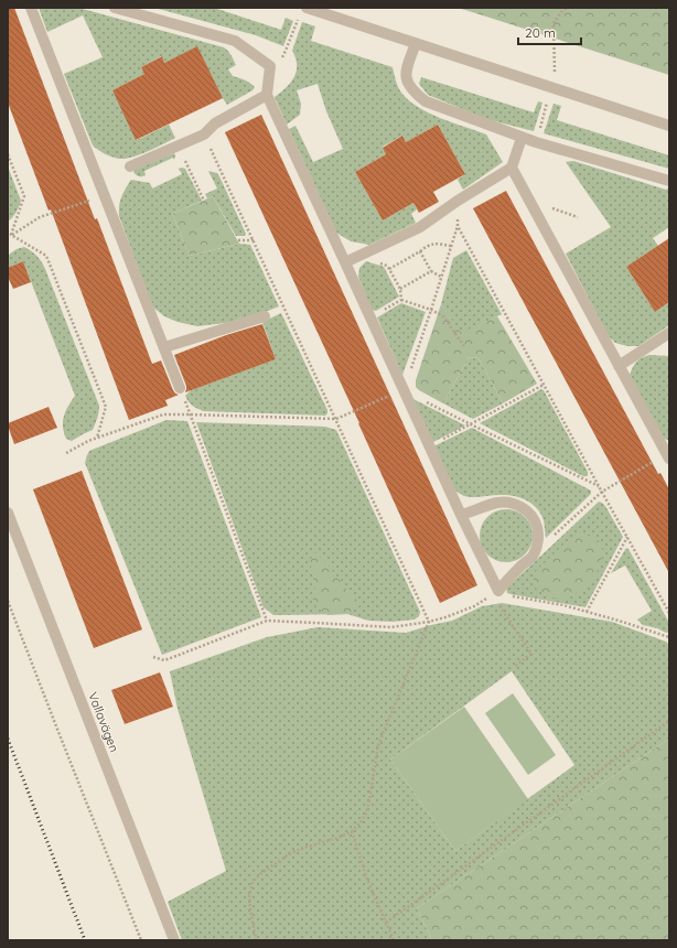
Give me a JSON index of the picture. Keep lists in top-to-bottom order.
{
  "streets": {
    "street": ["Vallavägen"]
  },
  "scale_bar": "20 m"
}
